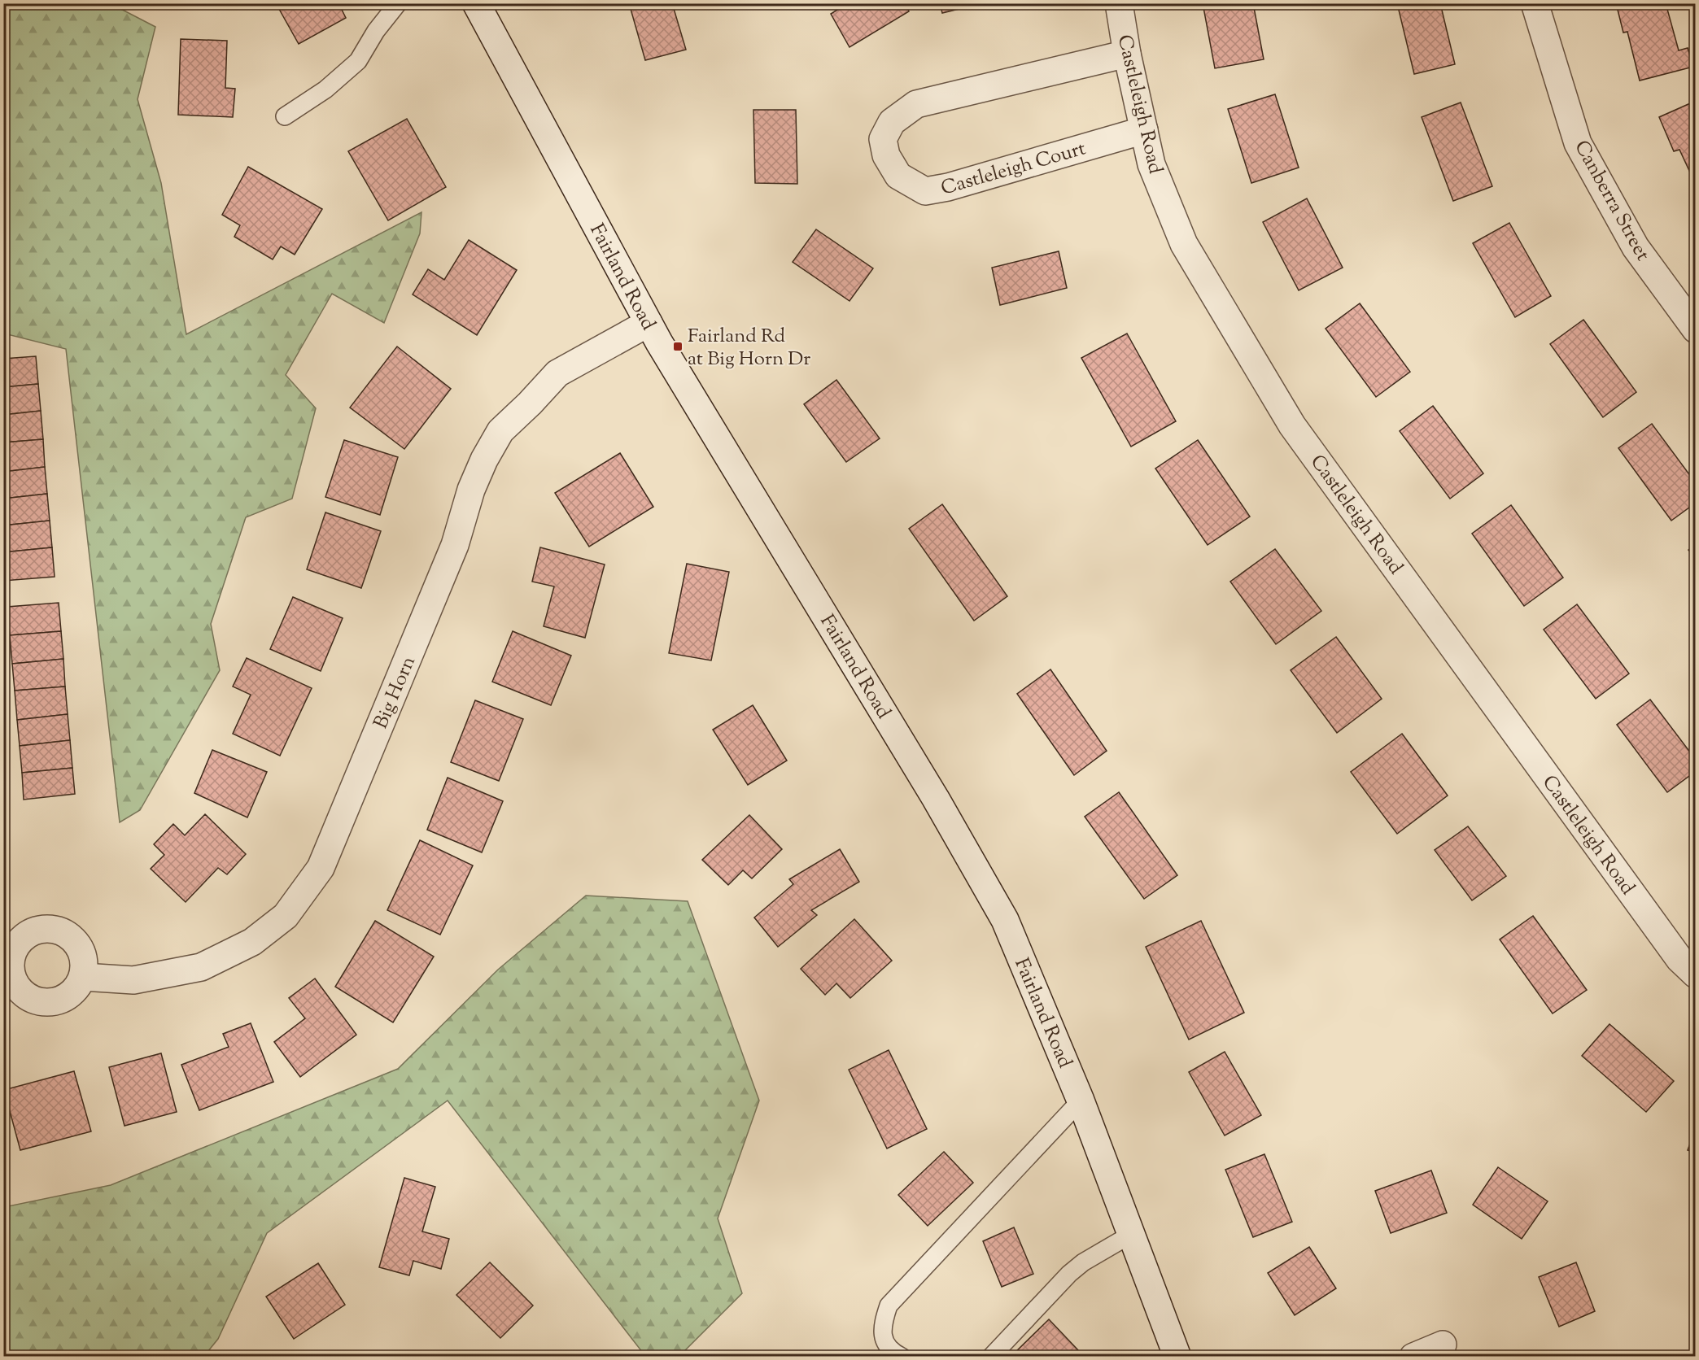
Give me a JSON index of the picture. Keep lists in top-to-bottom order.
{
  "streets": {
    "street": [
      "Castleleigh Road",
      "Castleleigh Court",
      "Canberra Street",
      "Fairland Road",
      "Big Horn"
    ]
  },
  "crossings": [
    ["Castleleigh Road", "Castleleigh Court"],
    ["Fairland Road", "Big Horn"]
  ],
  "places": {
    "transit": ["Fairland Rd at Big Horn Dr"]
  }
}
